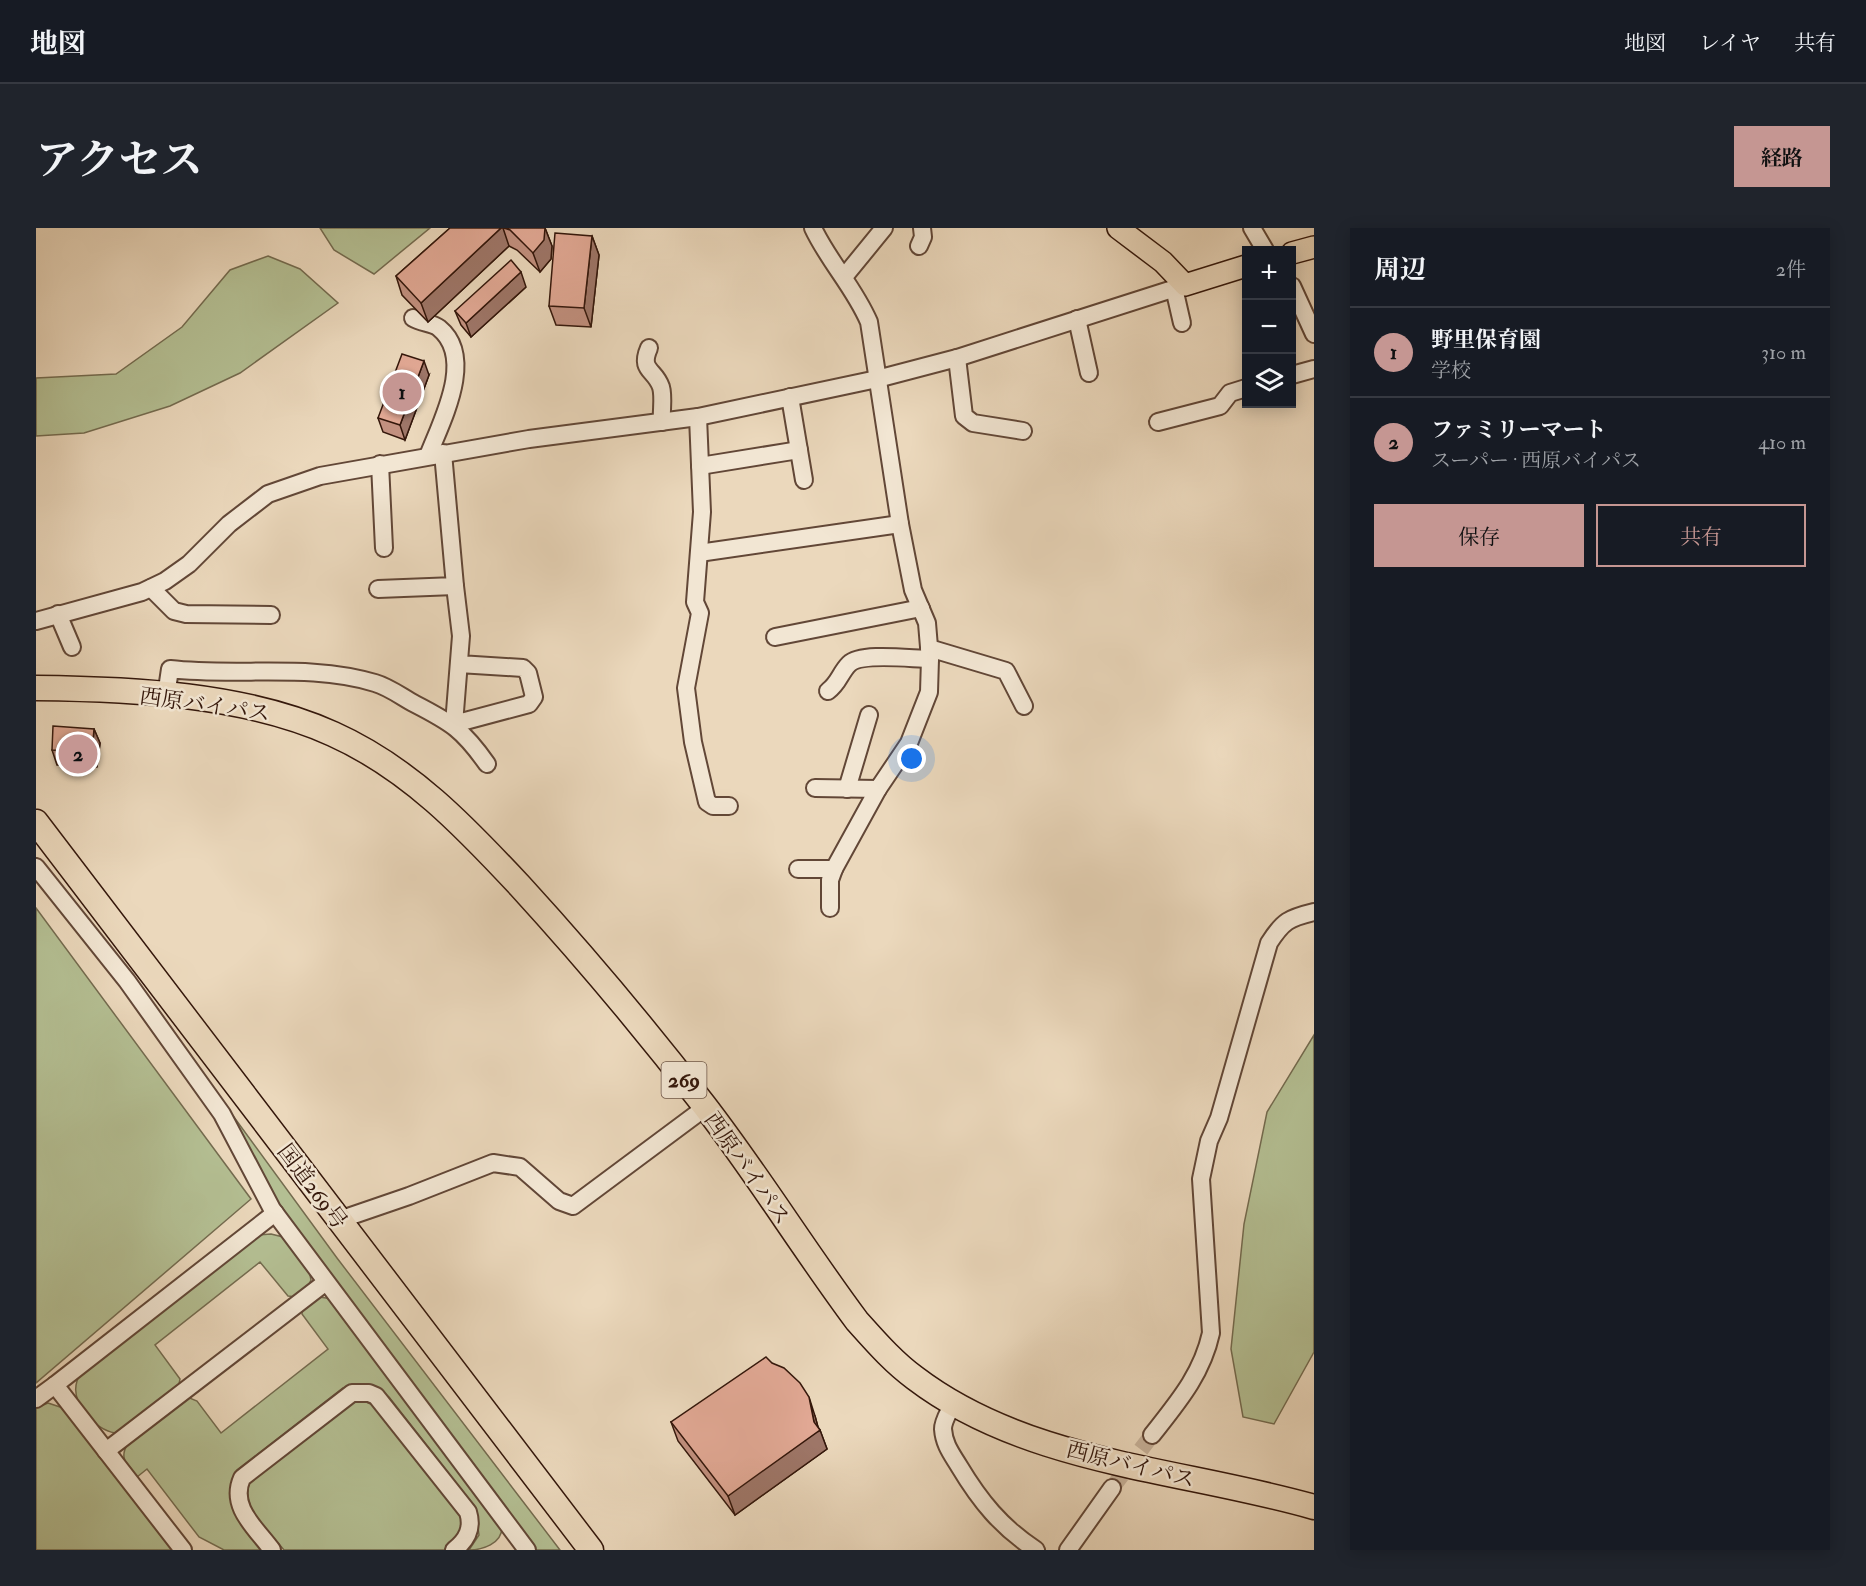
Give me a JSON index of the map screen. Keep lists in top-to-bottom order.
{
  "streets": {
    "highway": ["西原バイパス", "269", "国道269号"]
  },
  "page": {
    "header": "地図",
    "nav": ["地図", "レイヤ", "共有"],
    "title": "アクセス",
    "buttons": [
      "経路",
      ["保存", "共有"]
    ],
    "heading": ["周辺", "2件"],
    "map_buttons": ["+", "−"],
    "list": [
      {
        "mark": "1",
        "name": "野里保育園",
        "note": "学校",
        "value": "310 m"
      },
      {
        "mark": "2",
        "name": "ファミリーマート",
        "note": "スーパー · 西原バイパス",
        "value": "410 m"
      }
    ],
    "pins": ["1", "2"]
  }
}
